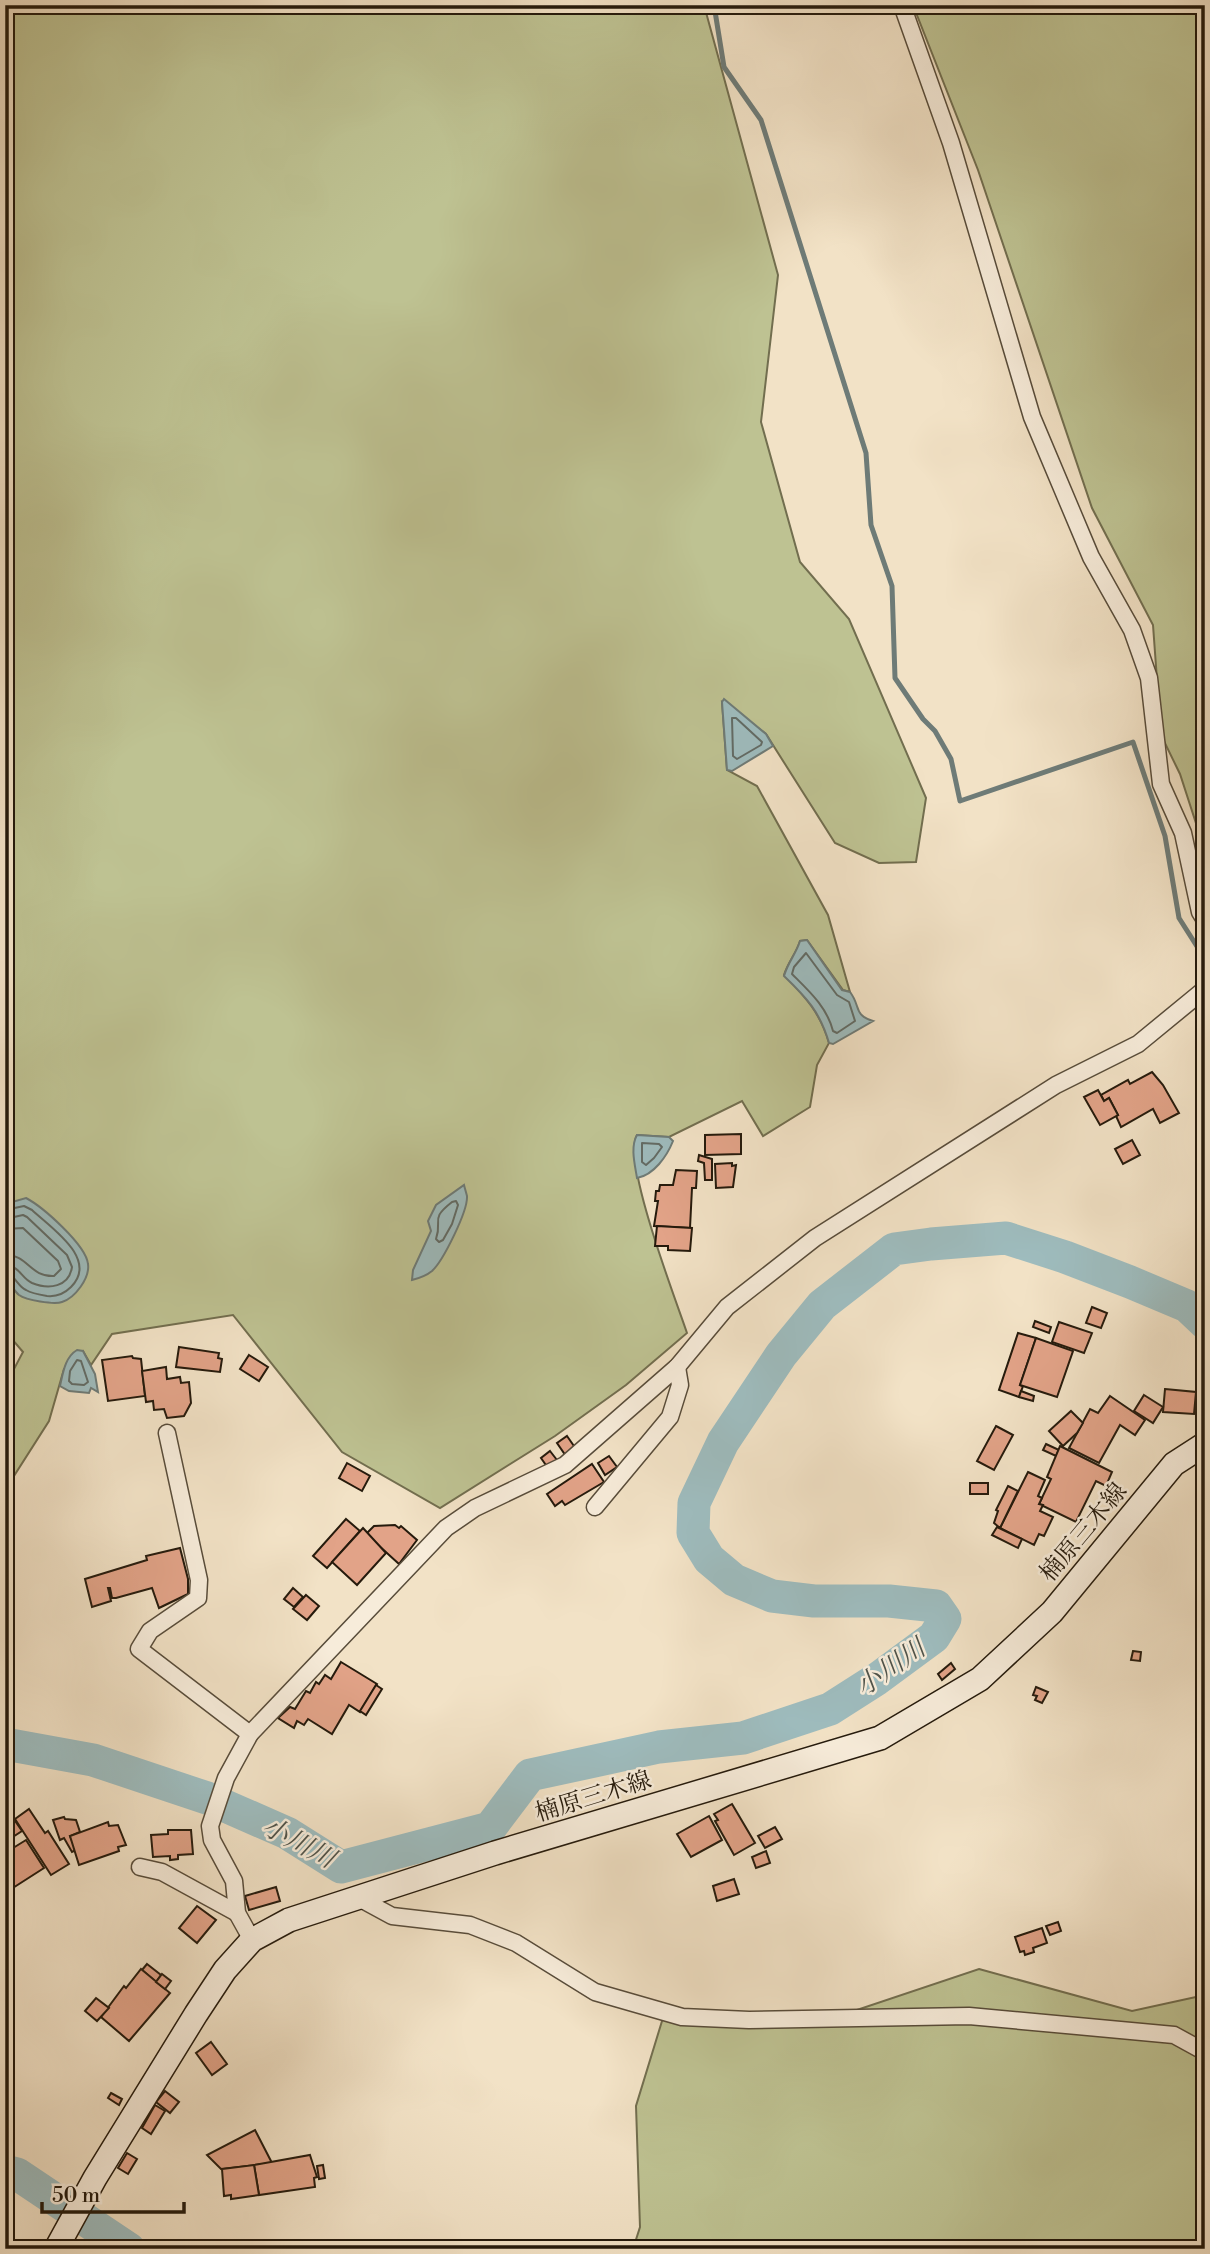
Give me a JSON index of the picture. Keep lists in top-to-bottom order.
{
  "streets": {
    "main road": ["楠原三木線"]
  },
  "water": ["小川川"],
  "scale_bar": "50 m"
}
